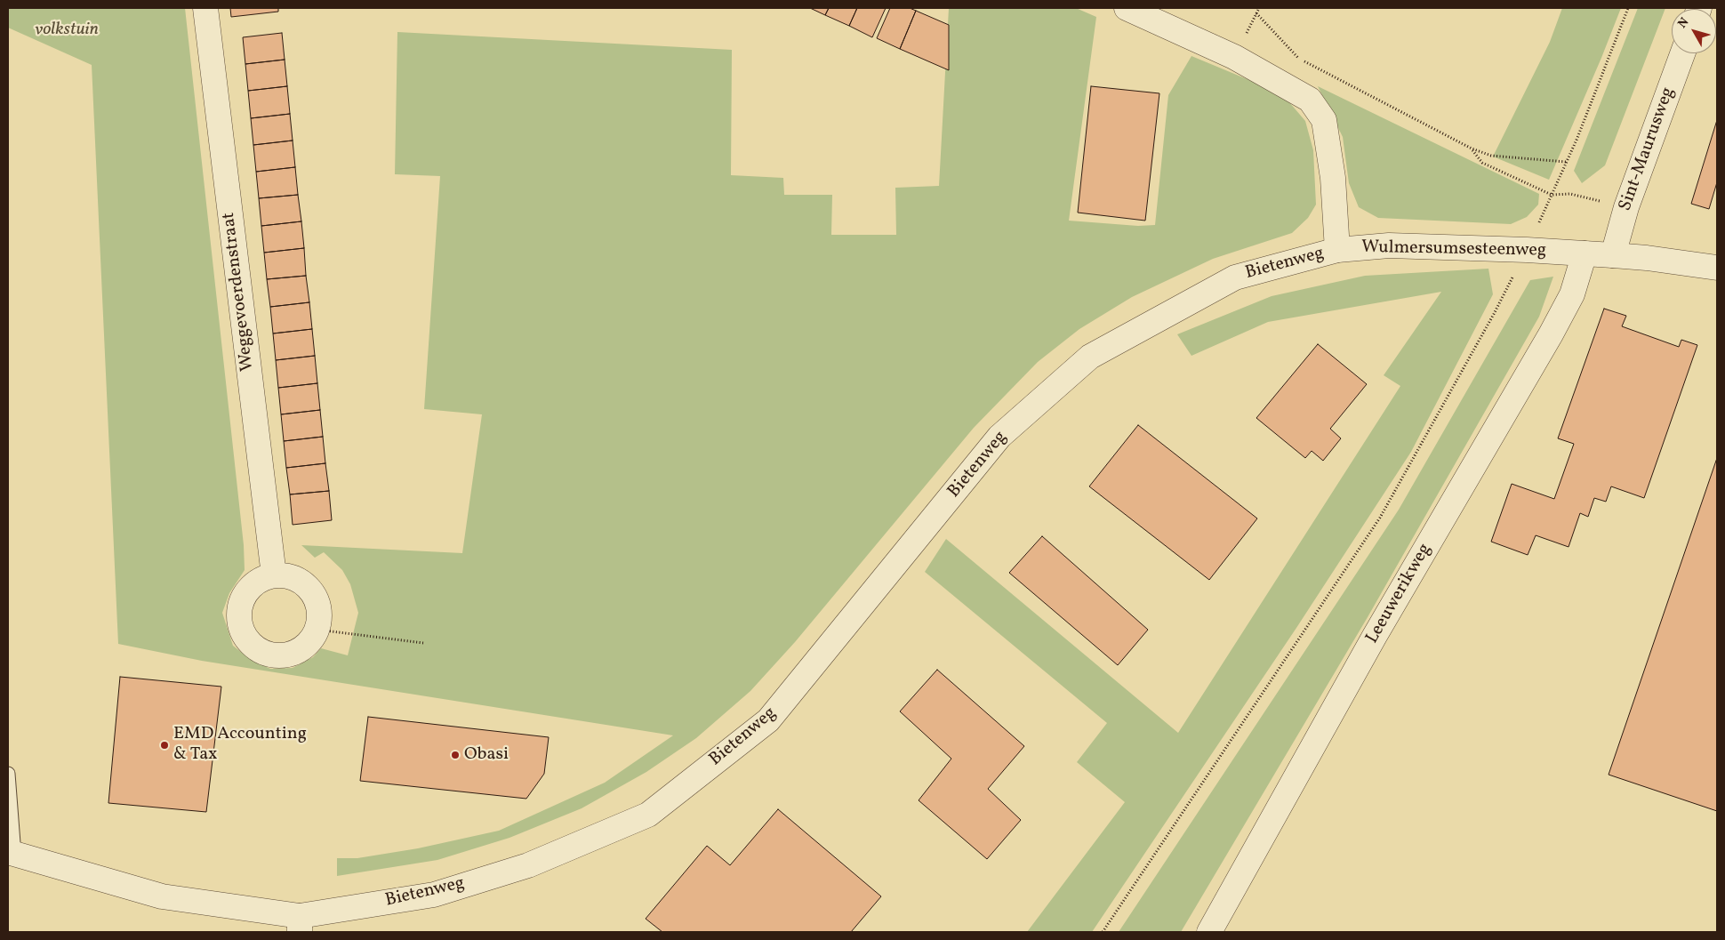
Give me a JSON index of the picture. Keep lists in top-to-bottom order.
{
  "streets": {
    "street": [
      "Sint-Maurusweg",
      "Wulmersumsesteenweg",
      "Bietenweg",
      "Weggevoerdenstraat",
      "Leeuwerikweg"
    ]
  },
  "crossings": [
    ["Sint-Maurusweg", "Wulmersumsesteenweg"],
    ["Wulmersumsesteenweg", "Bietenweg"],
    ["Wulmersumsesteenweg", "Leeuwerikweg"]
  ],
  "parks": ["volkstuin"],
  "places": ["EMD Accounting & Tax", "Obasi"],
  "north": "top left"
}
